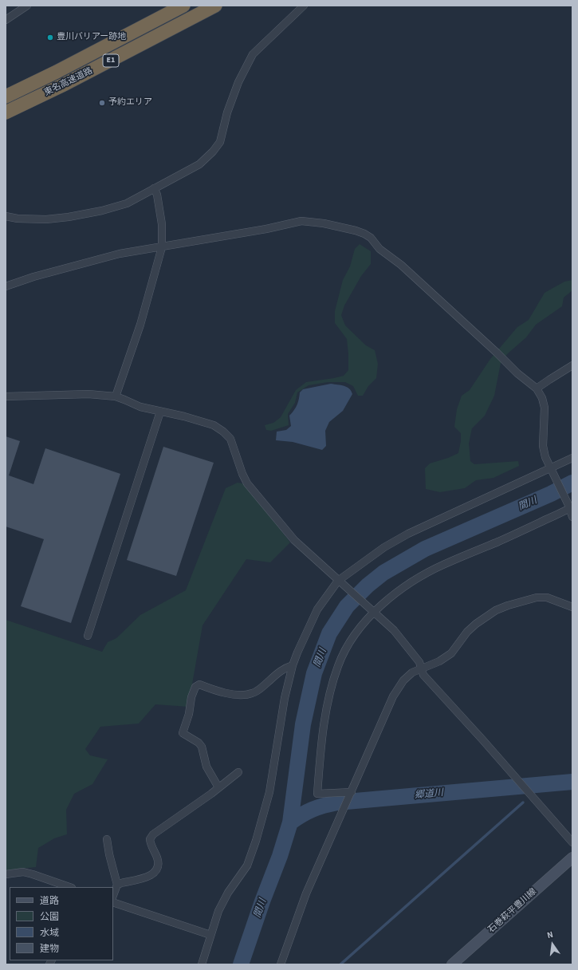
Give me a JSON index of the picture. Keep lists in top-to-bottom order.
{
  "streets": {
    "highway": ["E1", "東名高速道路"],
    "main road": ["石巻萩平豊川線"]
  },
  "water": ["間川", "郷道川"],
  "places": ["豊川バリアー跡地", "予約エリア"],
  "legend": [
    "道路",
    "公園",
    "水域",
    "建物"
  ],
  "north": "top"
}
